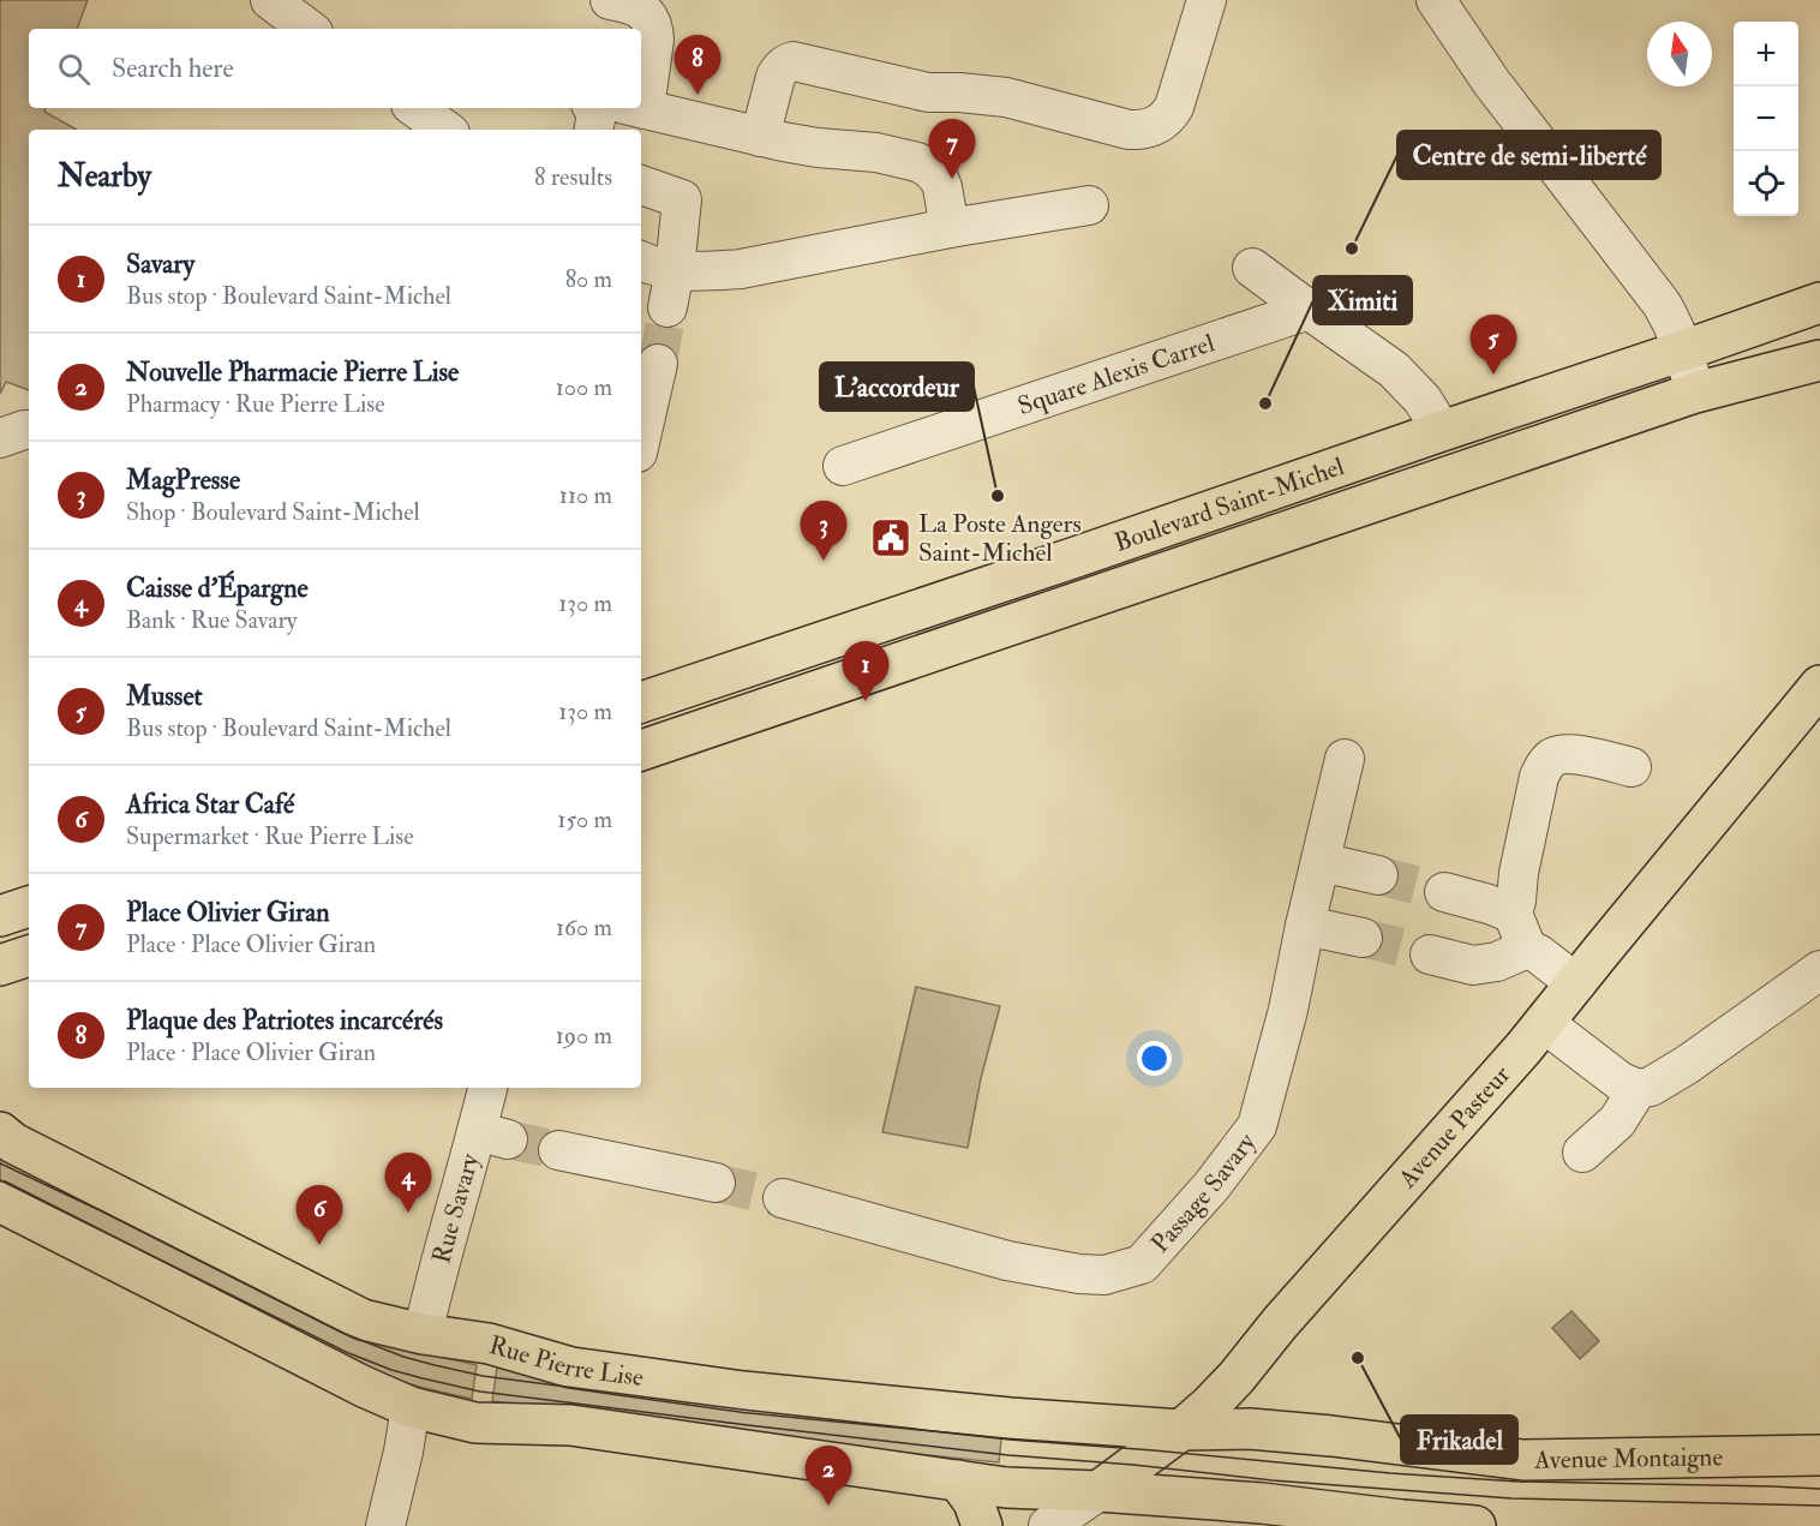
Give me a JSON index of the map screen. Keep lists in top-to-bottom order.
{
  "streets": {
    "main road": [
      "Boulevard Saint-Michel",
      "Avenue Pasteur",
      "Rue Pierre Lise",
      "Avenue Montaigne"
    ],
    "street": ["Square Alexis Carrel", "Passage Savary", "Rue Savary"]
  },
  "crossings": [
    ["Avenue Pasteur", "Rue Pierre Lise"],
    ["Avenue Pasteur", "Avenue Montaigne"],
    ["Rue Savary", "Rue Pierre Lise"],
    ["Rue Pierre Lise", "Avenue Montaigne"]
  ],
  "places": {
    "other": [
      "Centre de semi-liberté",
      "Ximiti",
      "L'accordeur",
      "Frikadel"
    ],
    "public building": ["La Poste Angers Saint-Michel"]
  },
  "north": "top",
  "page": {
    "map_buttons": ["+", "−"],
    "search": "Search here",
    "pins": [
      "8",
      "7",
      "5",
      "3",
      "1",
      "4",
      "6",
      "2"
    ],
    "heading": ["Nearby", "8 results"],
    "list": [
      {
        "mark": "1",
        "name": "Savary",
        "note": "Bus stop · Boulevard Saint-Michel",
        "value": "80 m"
      },
      {
        "mark": "2",
        "name": "Nouvelle Pharmacie Pierre Lise",
        "note": "Pharmacy · Rue Pierre Lise",
        "value": "100 m"
      },
      {
        "mark": "3",
        "name": "MagPresse",
        "note": "Shop · Boulevard Saint-Michel",
        "value": "110 m"
      },
      {
        "mark": "4",
        "name": "Caisse d'Épargne",
        "note": "Bank · Rue Savary",
        "value": "130 m"
      },
      {
        "mark": "5",
        "name": "Musset",
        "note": "Bus stop · Boulevard Saint-Michel",
        "value": "130 m"
      },
      {
        "mark": "6",
        "name": "Africa Star Café",
        "note": "Supermarket · Rue Pierre Lise",
        "value": "150 m"
      },
      {
        "mark": "7",
        "name": "Place Olivier Giran",
        "note": "Place · Place Olivier Giran",
        "value": "160 m"
      },
      {
        "mark": "8",
        "name": "Plaque des Patriotes incarcérés",
        "note": "Place · Place Olivier Giran",
        "value": "190 m"
      }
    ]
  }
}
